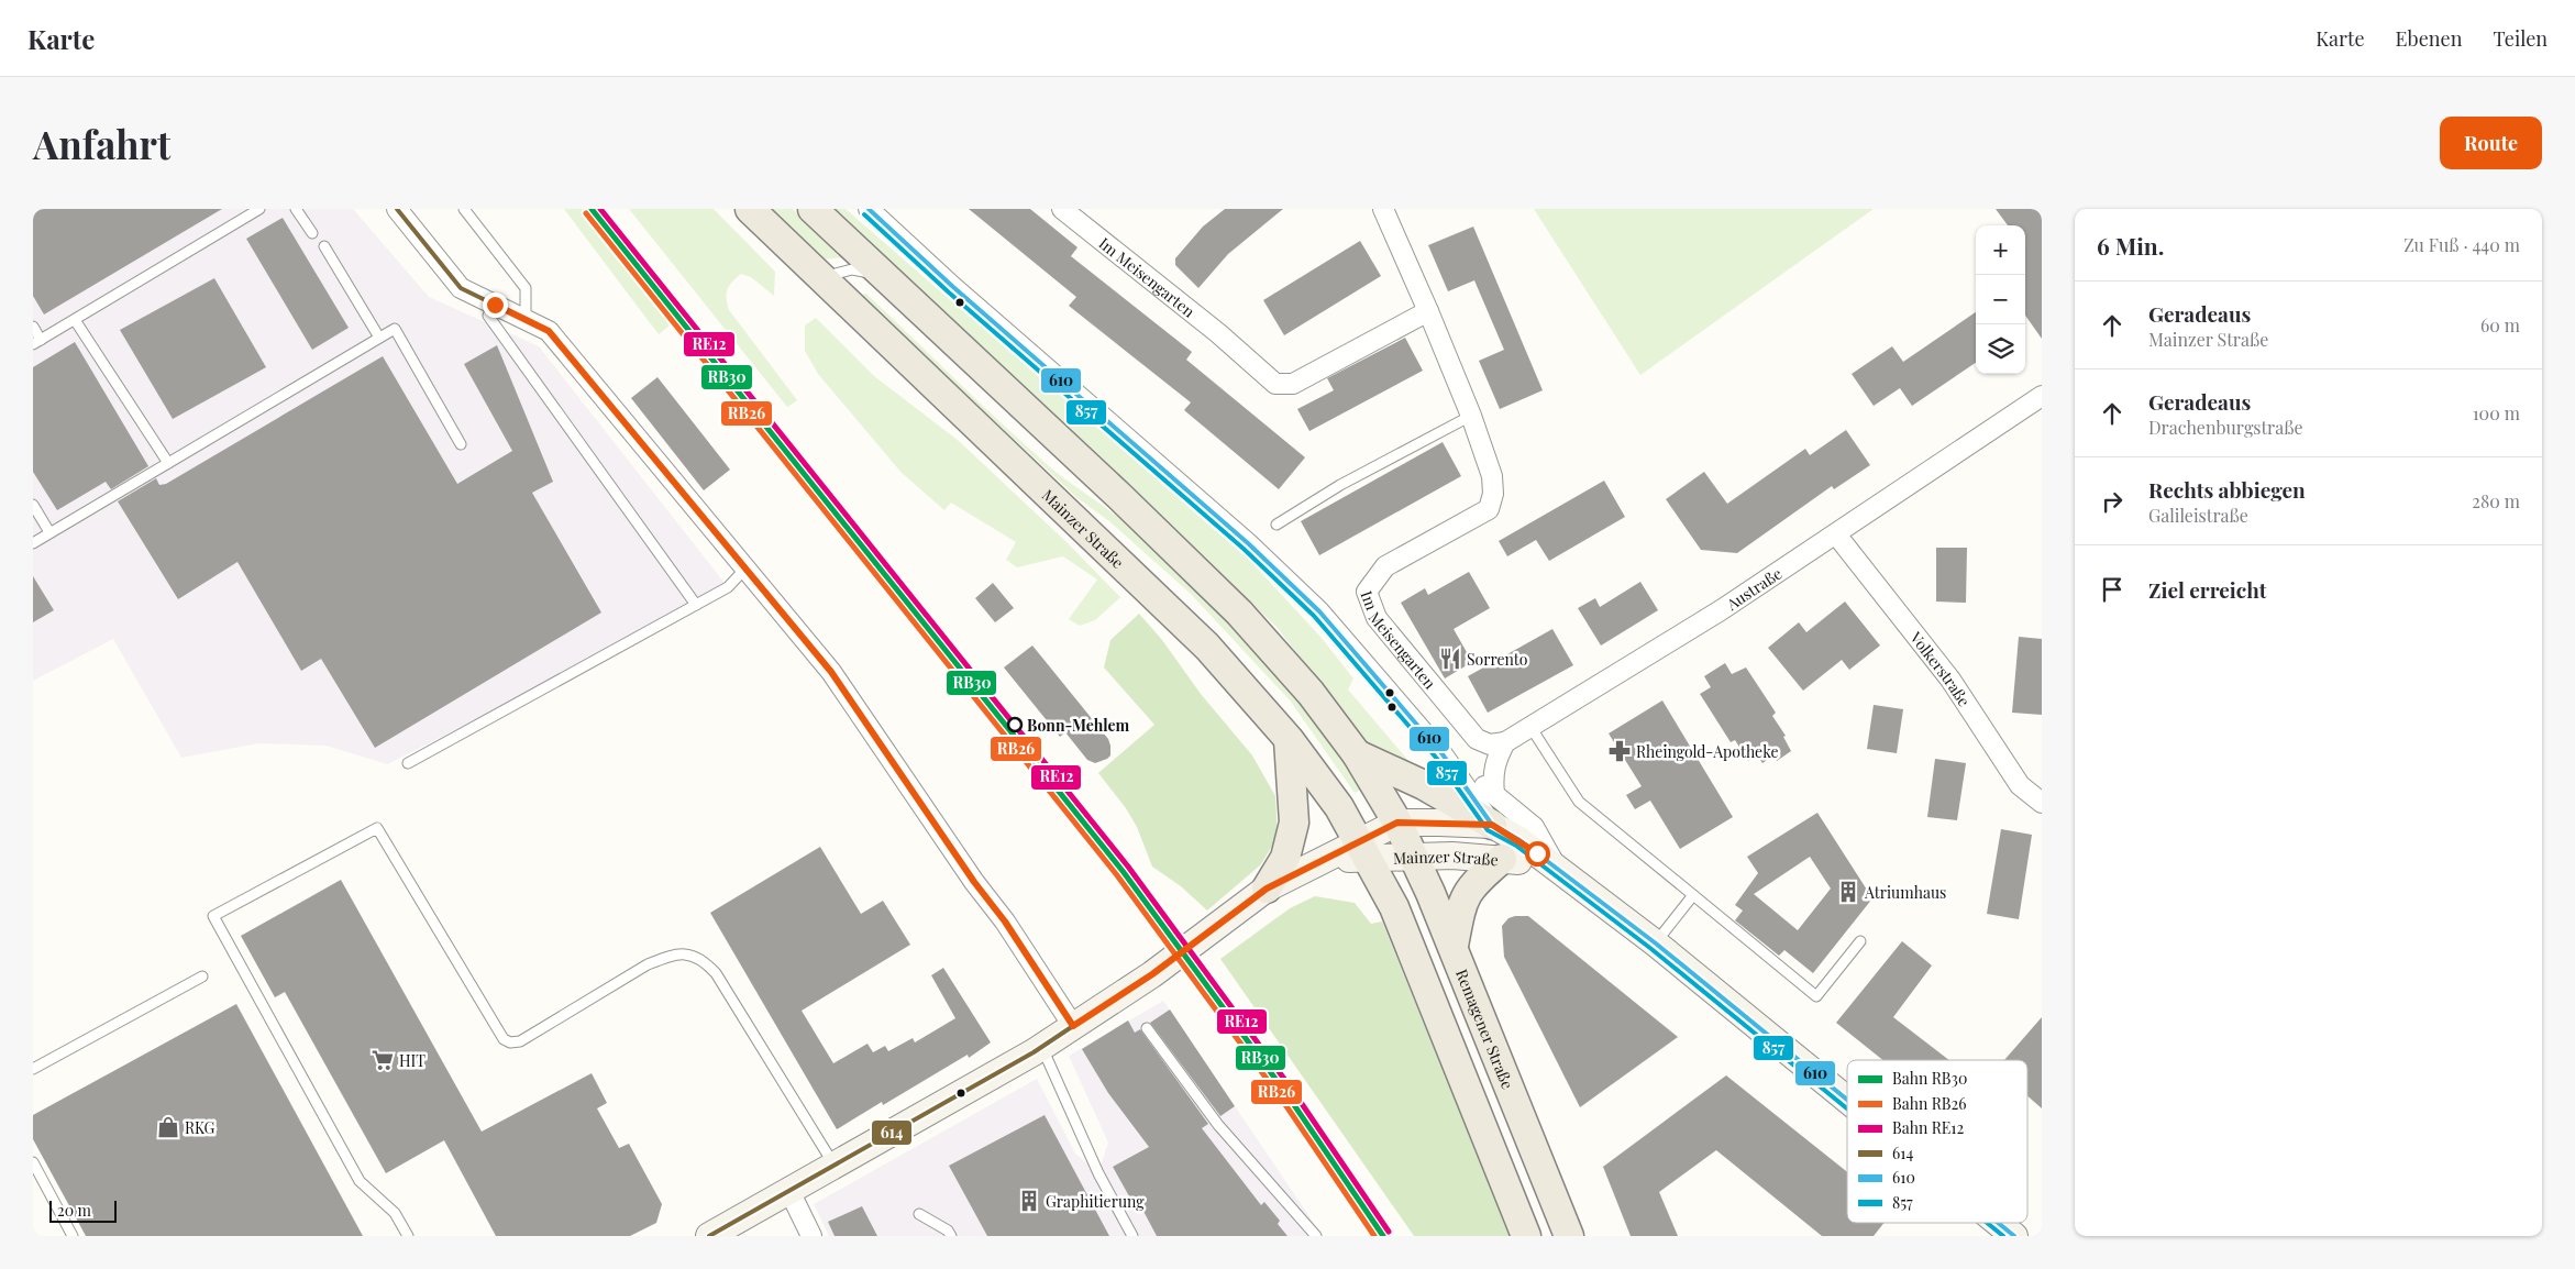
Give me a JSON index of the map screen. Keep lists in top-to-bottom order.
{
  "streets": {
    "main road": ["Mainzer Straße", "Remagener Straße"],
    "street": ["Im Meisengarten", "Austraße", "Volkerstraße"]
  },
  "crossings": [
    ["Im Meisengarten", "Austraße"],
    ["Mainzer Straße", "Remagener Straße"],
    ["Austraße", "Volkerstraße"]
  ],
  "places": {
    "restaurant": ["Sorrento"],
    "other": ["Bonn-Mehlem"],
    "pharmacy": ["Rheingold-Apotheke"],
    "building": ["Atriumhaus", "Graphitierung"],
    "supermarket": ["HIT"],
    "shop": ["RKG"]
  },
  "lines": [
    "rail line RB30",
    "rail line RE12",
    "transit line 614",
    "transit line 610",
    "rail line RB26",
    "transit line 857"
  ],
  "legend": [
    "Bahn RB30",
    "Bahn RB26",
    "Bahn RE12",
    "614",
    "610",
    "857"
  ],
  "scale_bar": "20 m",
  "page": {
    "header": "Karte",
    "nav": ["Karte", "Ebenen", "Teilen"],
    "buttons": "Route",
    "title": "Anfahrt",
    "heading": ["6 Min.", "Zu Fuß · 440 m"],
    "map_buttons": ["+", "−"],
    "list": [
      ["Geradeaus", "Mainzer Straße", "60 m"],
      ["Geradeaus", "Drachenburgstraße", "100 m"],
      ["Rechts abbiegen", "Galileistraße", "280 m"],
      "Ziel erreicht"
    ],
    "scale": "20 m"
  }
}
